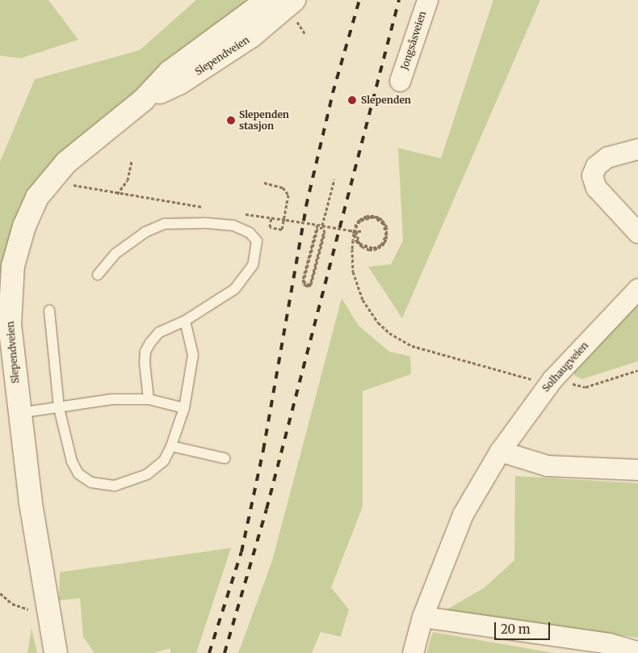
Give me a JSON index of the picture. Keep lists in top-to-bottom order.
{
  "streets": {
    "main road": ["Slependveien"],
    "street": ["Jongsåsveien", "Solhaugveien"]
  },
  "places": ["Slependen", "Slependen stasjon"],
  "scale_bar": "20 m"
}
